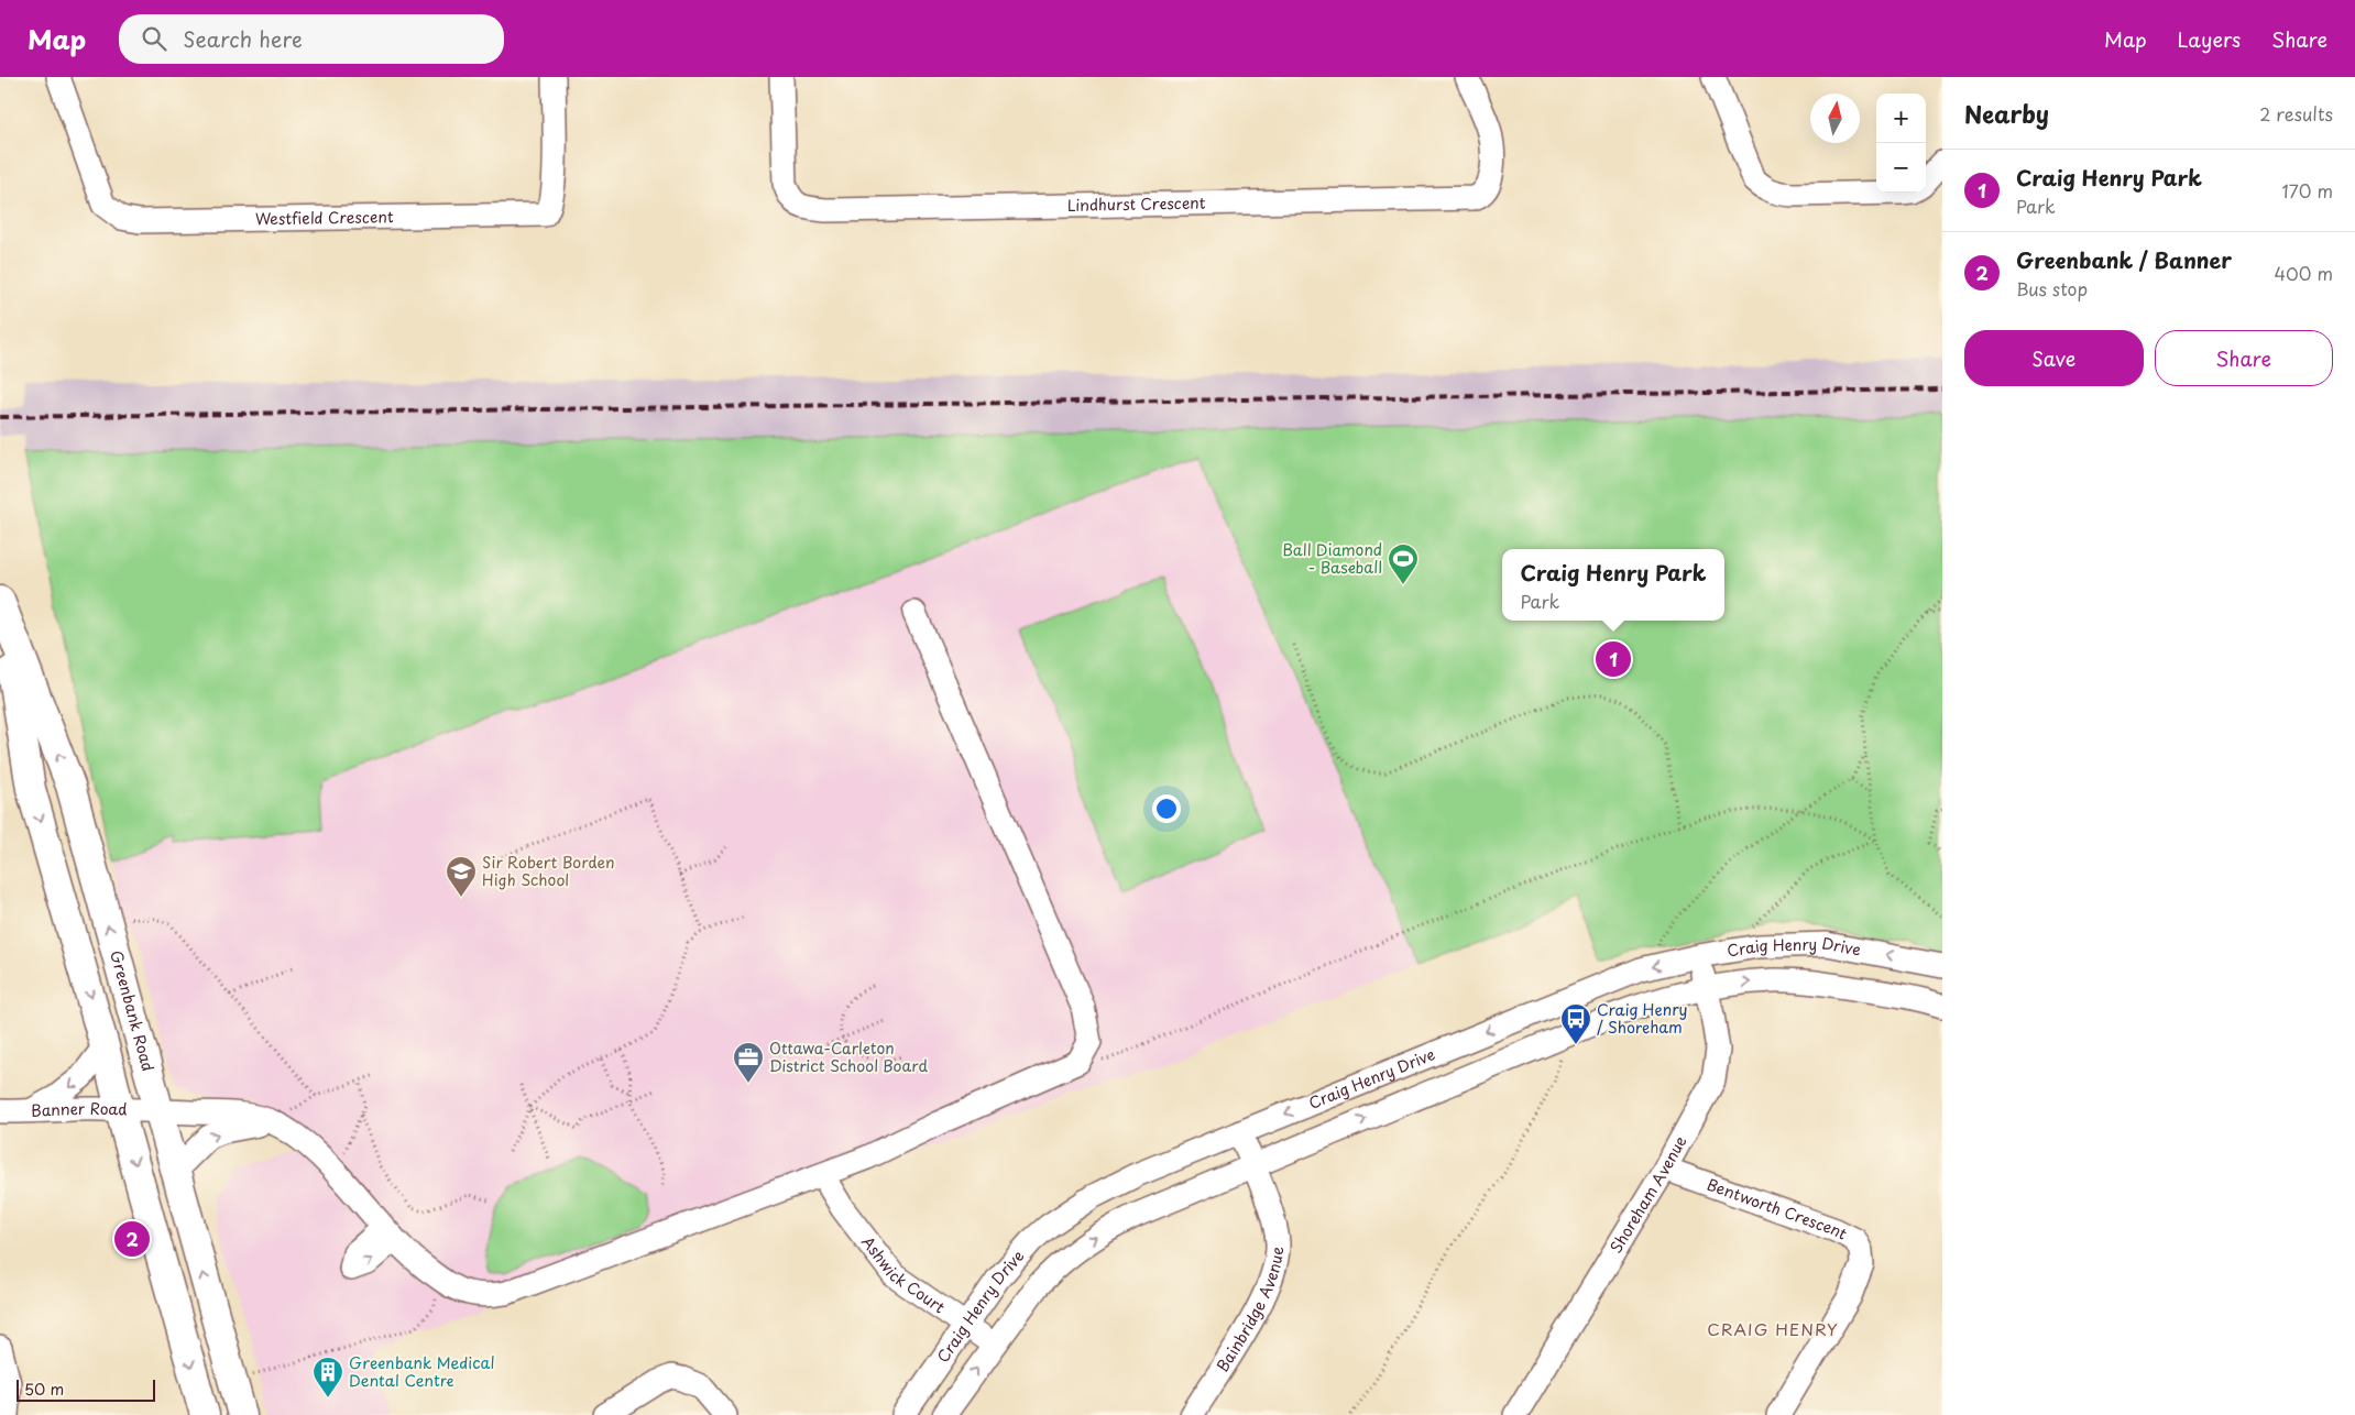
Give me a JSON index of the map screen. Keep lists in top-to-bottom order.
{
  "streets": {
    "main road": ["Greenbank Road"],
    "street": [
      "Lindhurst Crescent",
      "Westfield Crescent",
      "Craig Henry Drive",
      "Banner Road",
      "Shoreham Avenue",
      "Bentworth Crescent",
      "Ashwick Court",
      "Bainbridge Avenue"
    ]
  },
  "crossings": [
    ["Craig Henry Drive", "Shoreham Avenue"],
    ["Craig Henry Drive", "Ashwick Court"],
    ["Craig Henry Drive", "Bainbridge Avenue"],
    ["Greenbank Road", "Banner Road"],
    ["Shoreham Avenue", "Bentworth Crescent"]
  ],
  "districts": ["CRAIG HENRY"],
  "places": {
    "sports": ["Ball Diamond - Baseball"],
    "school or university": ["Sir Robert Borden High School"],
    "bus stop": ["Craig Henry / Shoreham"],
    "office": ["Ottawa-Carleton District School Board"],
    "building": ["Greenbank Medical Dental Centre"]
  },
  "scale_bar": "50 m",
  "north": "top",
  "page": {
    "header": "Map",
    "search": "Search here",
    "nav": ["Map", "Layers", "Share"],
    "heading": ["Nearby", "2 results"],
    "map_buttons": ["+", "−"],
    "list": [
      {
        "mark": "1",
        "name": "Craig Henry Park",
        "note": "Park",
        "value": "170 m"
      },
      {
        "mark": "2",
        "name": "Greenbank / Banner",
        "note": "Bus stop",
        "value": "400 m"
      }
    ],
    "buttons": ["Save", "Share"],
    "popup": ["Craig Henry Park", "Park"],
    "pins": ["1", "2"],
    "scale": "50 m"
  }
}
